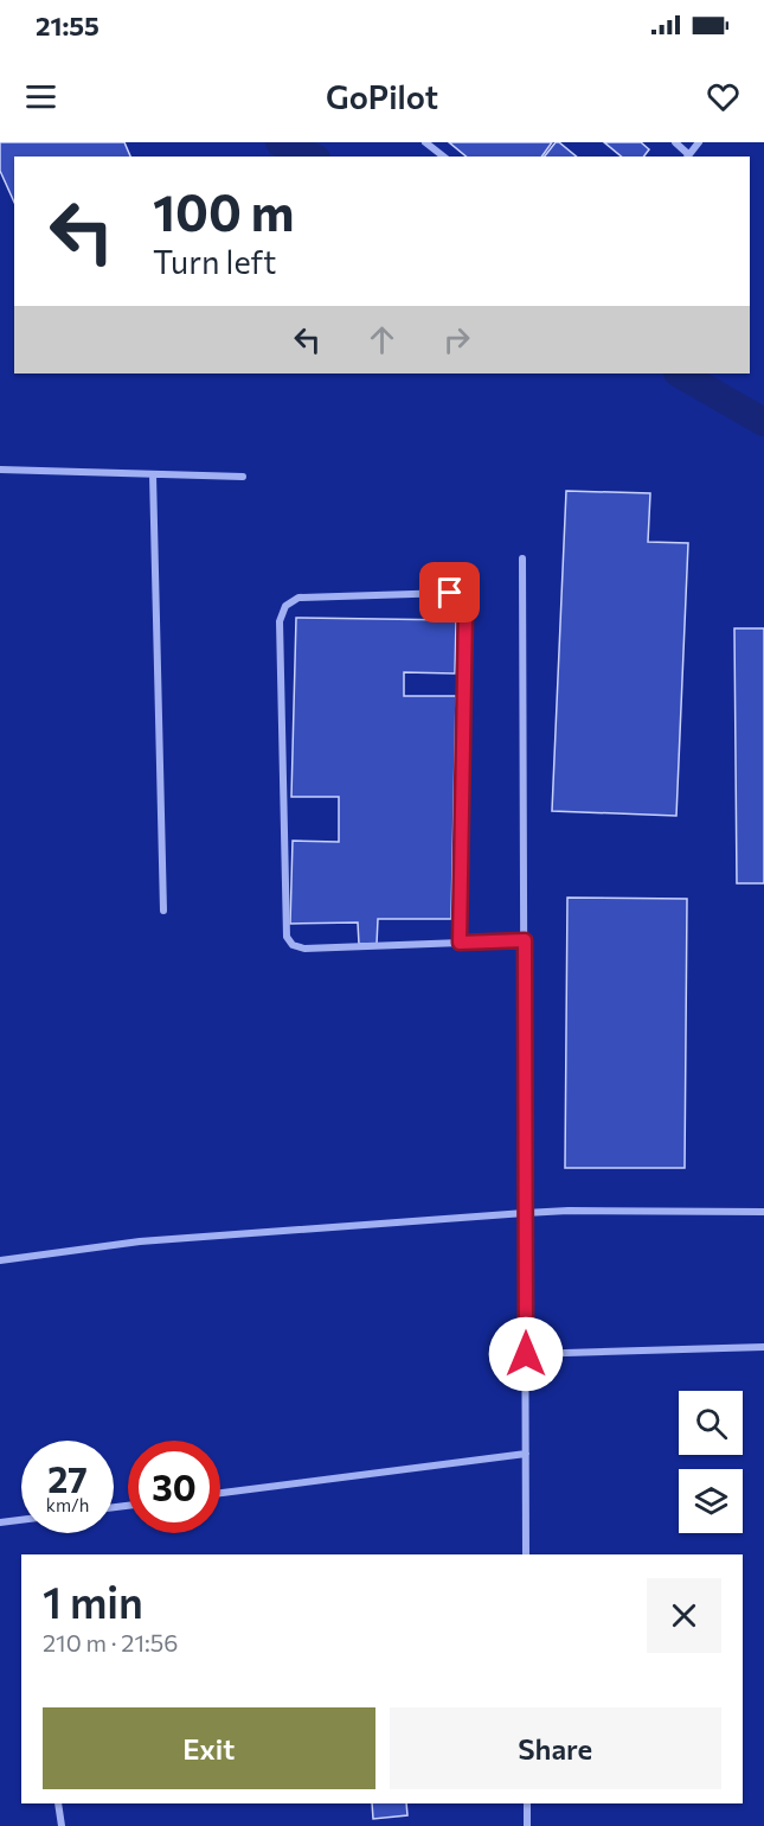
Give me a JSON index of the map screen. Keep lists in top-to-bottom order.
{
  "page": {
    "status": "21:55",
    "header": "GoPilot",
    "turn": ["100 m", "Turn left"],
    "speed": "27 km/h",
    "limit": "30",
    "heading": ["1 min", "210 m · 21:56"],
    "buttons": ["Exit", "Share"]
  }
}
